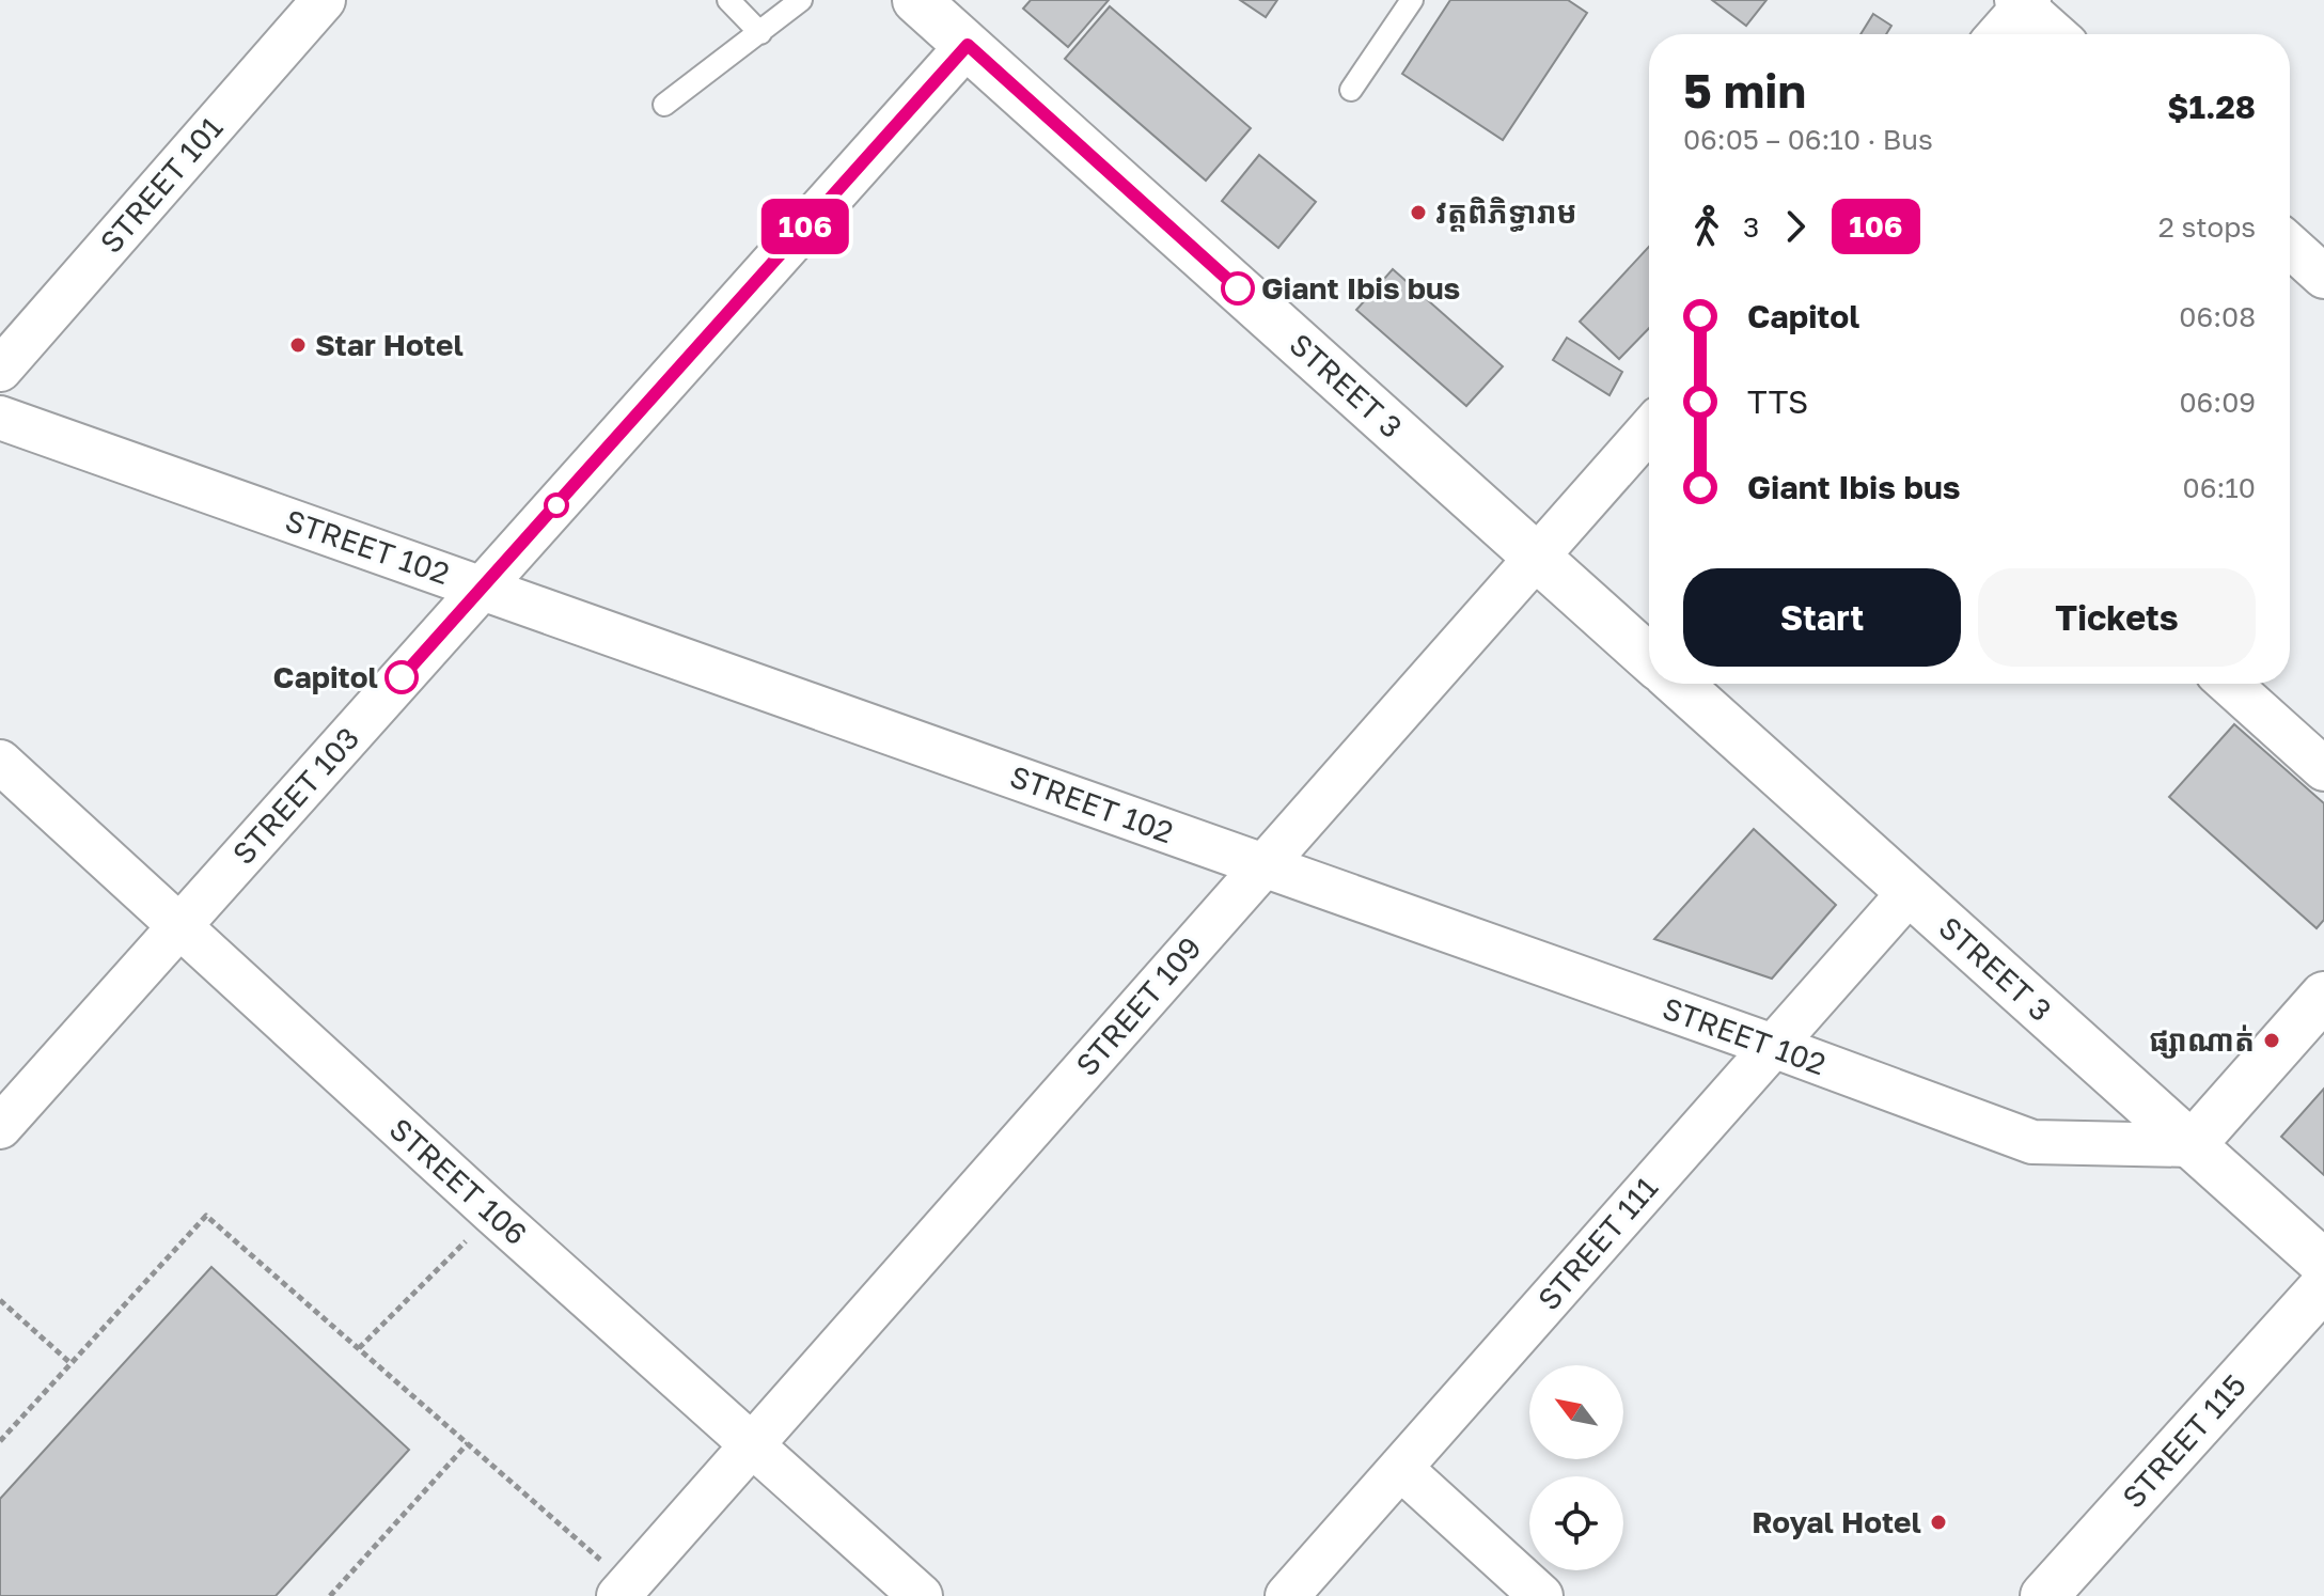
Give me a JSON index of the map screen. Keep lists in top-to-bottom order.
{
  "streets": {
    "street": [
      "STREET 101",
      "STREET 3",
      "STREET 102",
      "STREET 103",
      "STREET 109",
      "STREET 106",
      "STREET 111",
      "STREET 115"
    ]
  },
  "crossings": [
    ["STREET 3", "STREET 102"],
    ["STREET 3", "STREET 103"],
    ["STREET 3", "STREET 109"],
    ["STREET 3", "STREET 111"],
    ["STREET 102", "STREET 103"],
    ["STREET 102", "STREET 109"],
    ["STREET 102", "STREET 111"],
    ["STREET 103", "STREET 106"],
    ["STREET 109", "STREET 106"]
  ],
  "places": [
    "វត្តពិភិទ្ធារាម",
    "Giant Ibis bus",
    "Star Hotel",
    "Capitol",
    "ផ្សាណាត់",
    "Royal Hotel"
  ],
  "lines": ["bus line 106"],
  "north": "top left",
  "page": {
    "on_map": "106",
    "heading": ["5 min", "06:05 – 06:10 · Bus", "$1.28"],
    "legs": ["3", "106", "2 stops"],
    "list": [
      {
        "name": "Capitol",
        "value": "06:08"
      },
      {
        "name": "TTS",
        "value": "06:09"
      },
      {
        "name": "Giant Ibis bus",
        "value": "06:10"
      }
    ],
    "buttons": ["Start", "Tickets"]
  }
}
